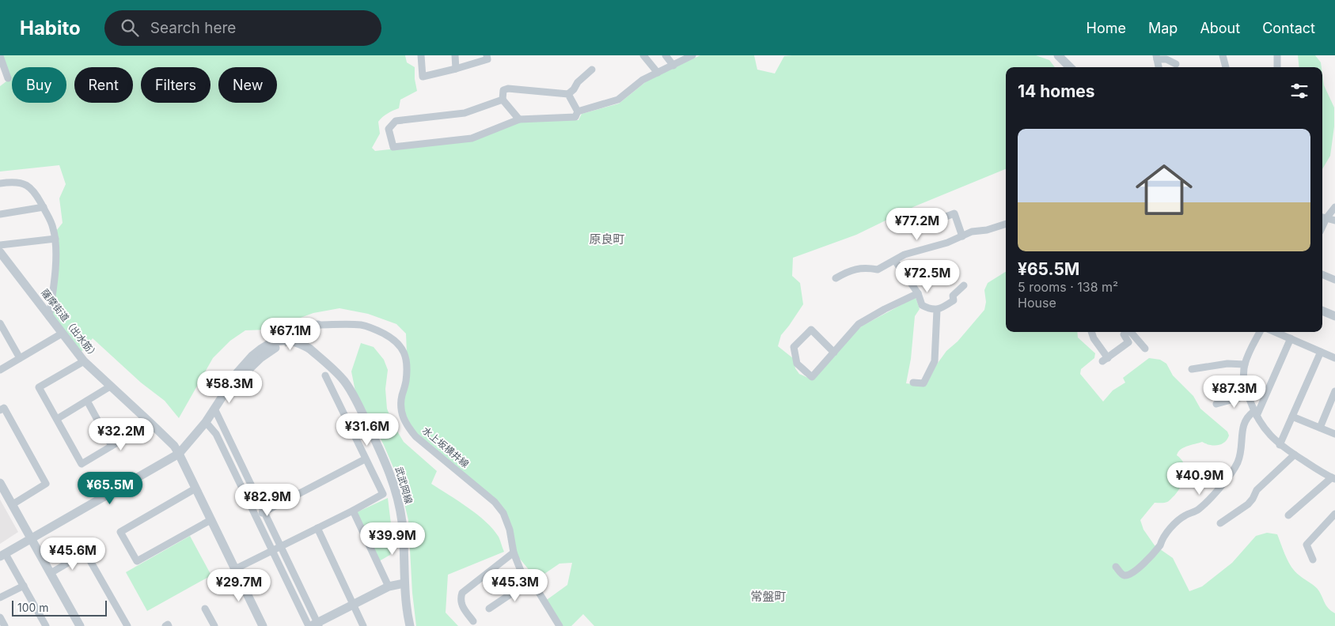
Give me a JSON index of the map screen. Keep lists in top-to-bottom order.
{
  "streets": {
    "street": ["薩摩街道（出水筋）", "水上坂横井線", "武武岡線"]
  },
  "crossings": [
    ["薩摩街道（出水筋）", "武武岡線"]
  ],
  "districts": ["原良町", "常盤町"],
  "scale_bar": "100 m",
  "page": {
    "header": "Habito",
    "search": "Search here",
    "nav": [
      "Home",
      "Map",
      "About",
      "Contact"
    ],
    "chip": [
      "Buy",
      "Rent",
      "Filters",
      "New"
    ],
    "heading": "14 homes",
    "list": [
      {
        "name": "¥65.5M",
        "note": "5 rooms · 138 m² · House"
      }
    ],
    "price": [
      "¥77.2M",
      "¥72.5M",
      "¥67.1M",
      "¥58.3M",
      "¥87.3M",
      "¥31.6M",
      "¥32.2M",
      "¥40.9M",
      "¥65.5M",
      "¥82.9M",
      "¥39.9M",
      "¥45.6M",
      "¥29.7M",
      "¥45.3M"
    ],
    "scale": "100 m"
  }
}
